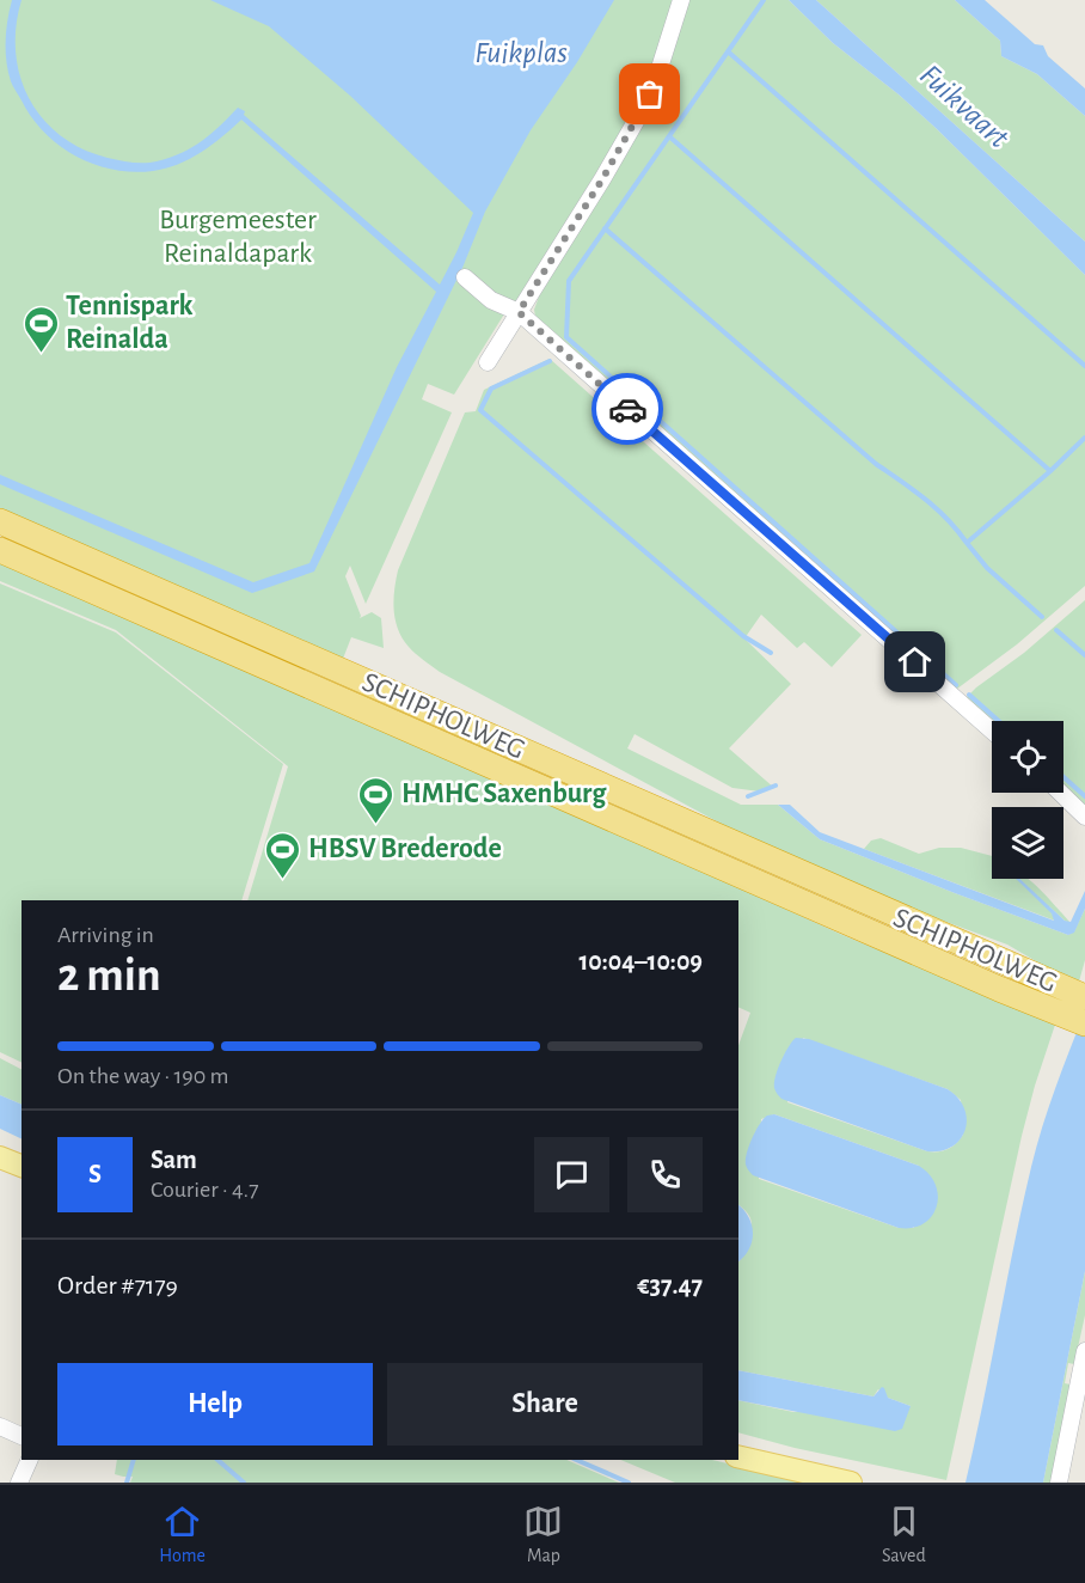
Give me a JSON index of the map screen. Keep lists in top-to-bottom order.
{
  "streets": {
    "highway": ["SCHIPHOLWEG"]
  },
  "water": ["Fuikplas", "Fuikvaart"],
  "parks": ["Burgemeester Reinaldapark"],
  "places": {
    "sports": ["Tennispark Reinalda", "HMHC Saxenburg", "HBSV Brederode"]
  },
  "page": {
    "heading": ["2 min", "Arriving in", "10:04–10:09"],
    "panel": [
      "Sam",
      "Courier · 4.7",
      "Order #7179",
      "€37.47"
    ],
    "bar": "On the way · 190 m",
    "round": "S",
    "buttons": ["Help", "Share"],
    "tabs": ["Home", "Map", "Saved"]
  }
}
